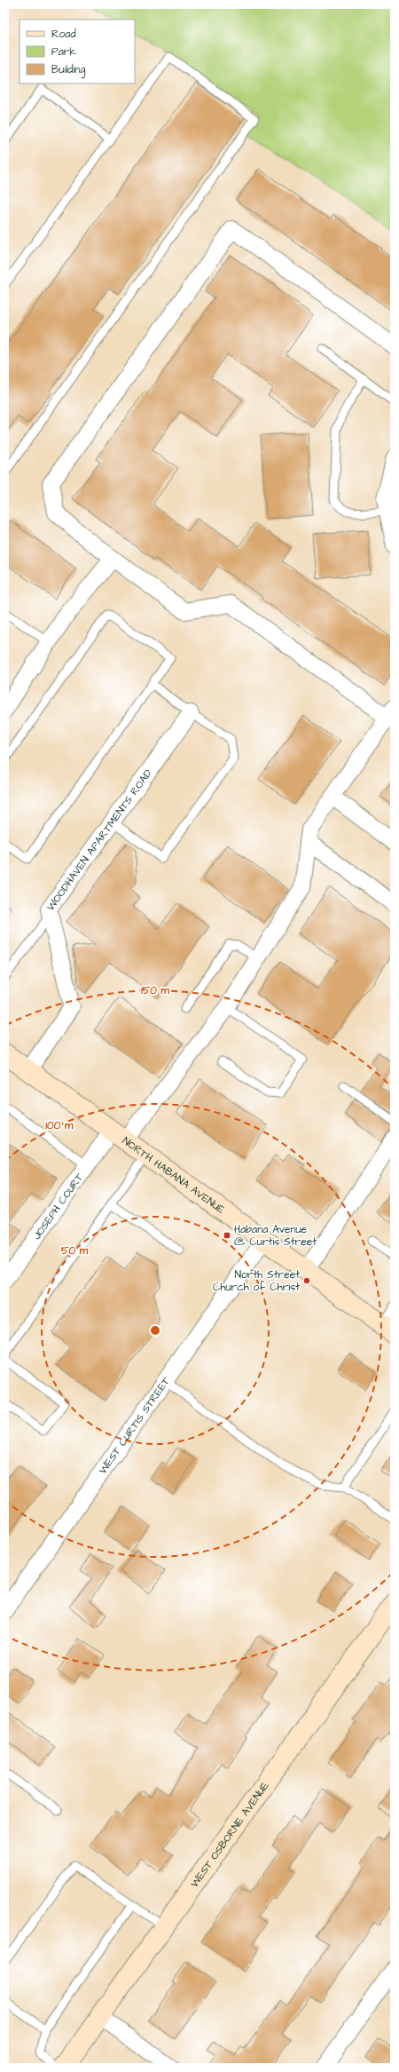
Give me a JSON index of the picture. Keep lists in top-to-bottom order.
{
  "streets": {
    "street": [
      "WOODHAVEN APARTMENTS ROAD",
      "NORTH HABANA AVENUE",
      "JOSEPH COURT",
      "WEST CURTIS STREET",
      "WEST OSBORNE AVENUE"
    ]
  },
  "crossings": [
    ["WOODHAVEN APARTMENTS ROAD", "NORTH HABANA AVENUE"],
    ["NORTH HABANA AVENUE", "JOSEPH COURT"],
    ["NORTH HABANA AVENUE", "WEST CURTIS STREET"]
  ],
  "places": {
    "transit": ["Habana Avenue @ Curtis Street"],
    "other": ["North Street Church of Christ"]
  },
  "legend": ["Road", "Park", "Building"],
  "rings": ["150 m", "100 m", "50 m"]
}
